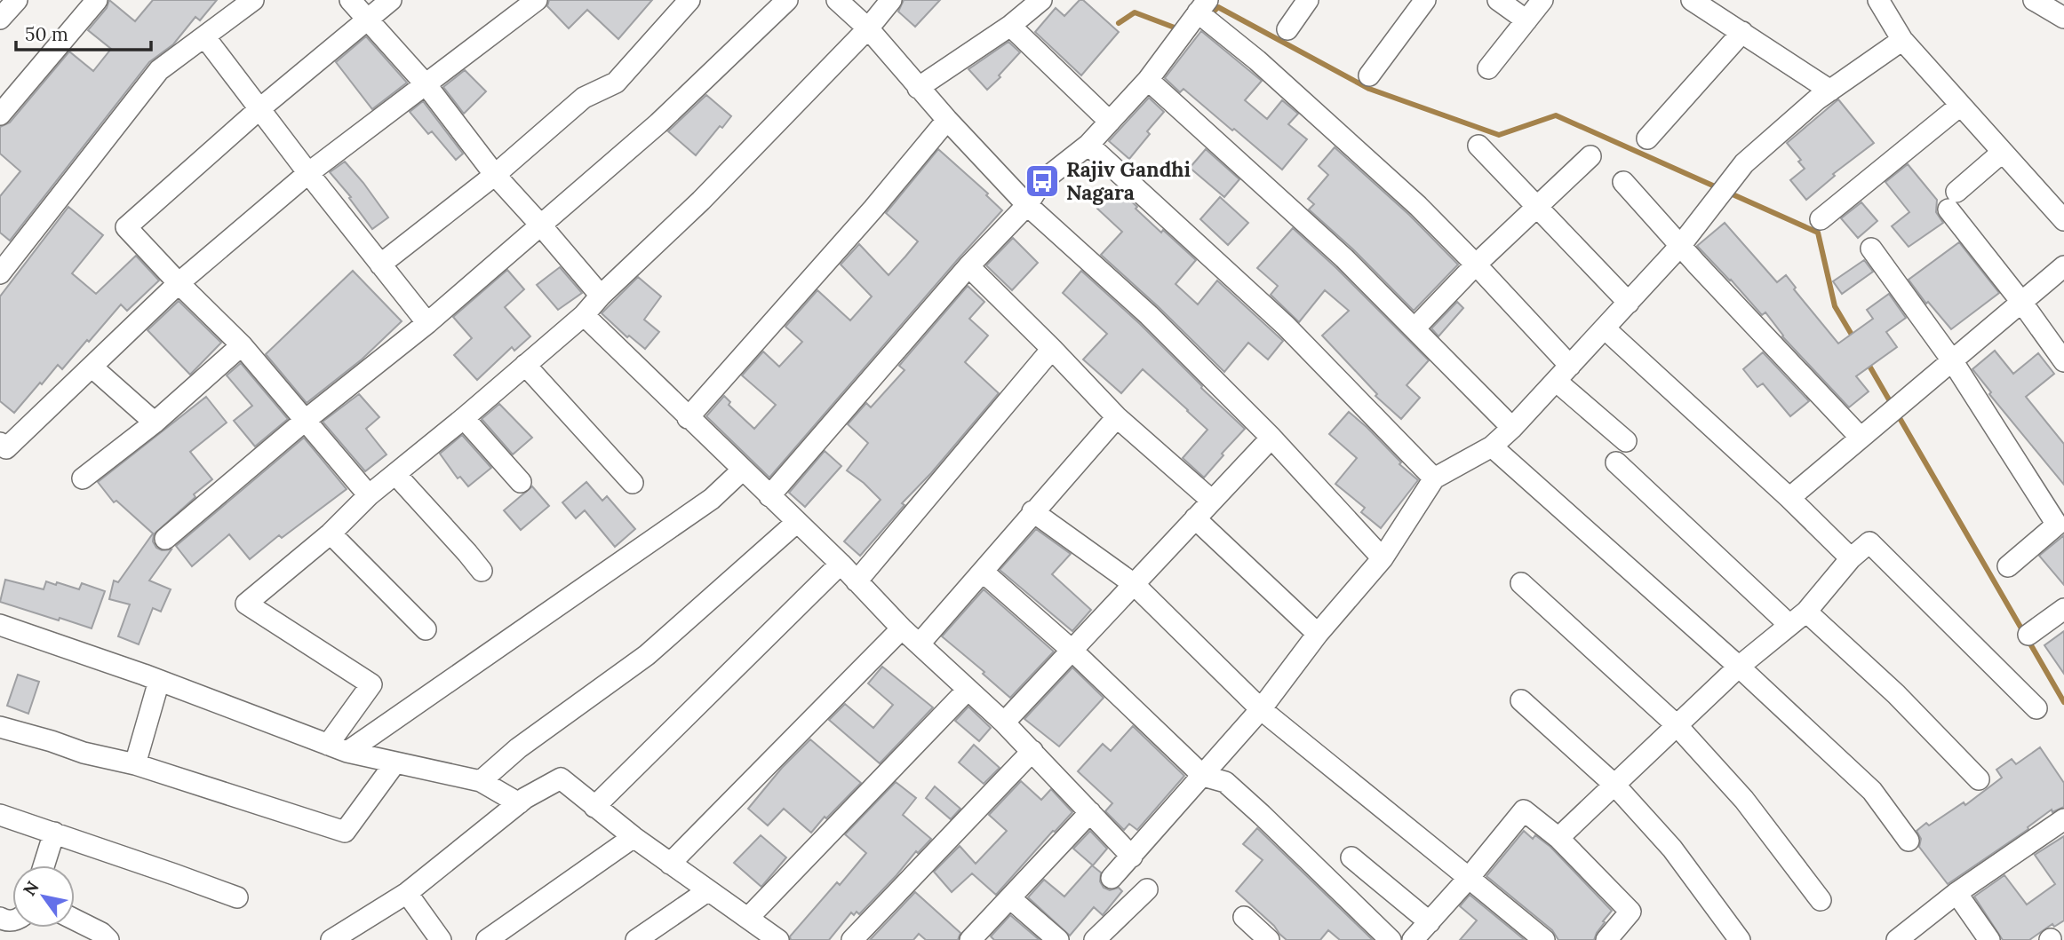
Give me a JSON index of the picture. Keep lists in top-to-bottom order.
{
  "places": {
    "bus stop": ["Rajiv Gandhi Nagara"]
  },
  "scale_bar": "50 m",
  "north": "top left"
}
